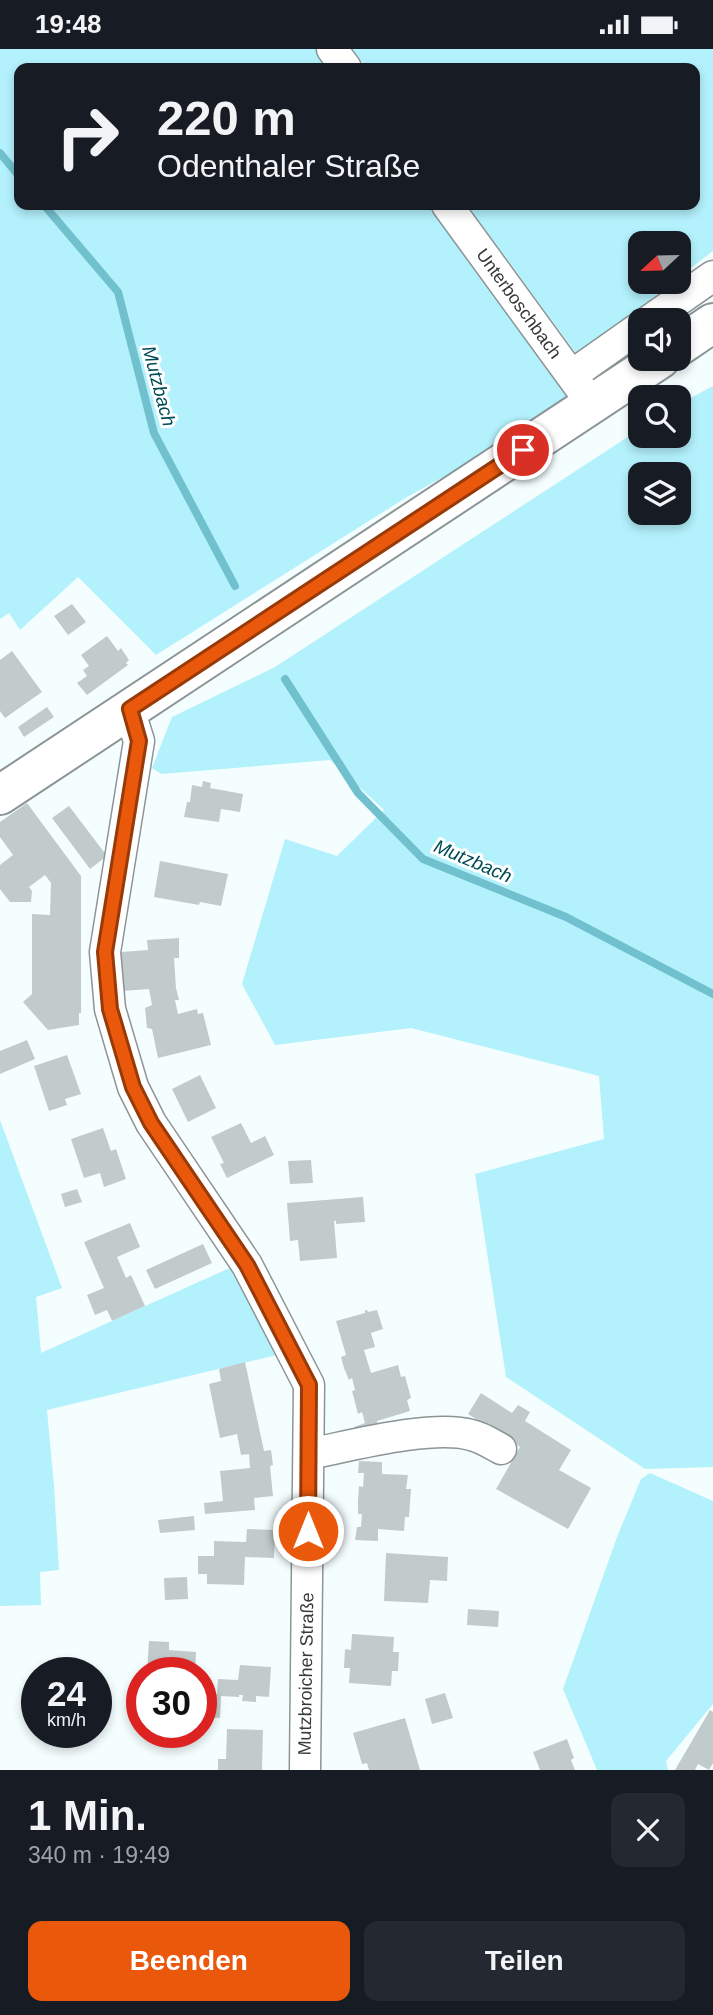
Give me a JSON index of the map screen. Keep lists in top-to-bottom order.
{
  "streets": {
    "street": ["Unterboschbach", "Mutzbroicher Straße"]
  },
  "water": ["Mutzbach"],
  "north": "left",
  "page": {
    "status": "19:48",
    "turn": ["220 m", "Odenthaler Straße"],
    "speed": "24 km/h",
    "limit": "30",
    "heading": ["1 Min.", "340 m · 19:49"],
    "buttons": ["Beenden", "Teilen"]
  }
}
